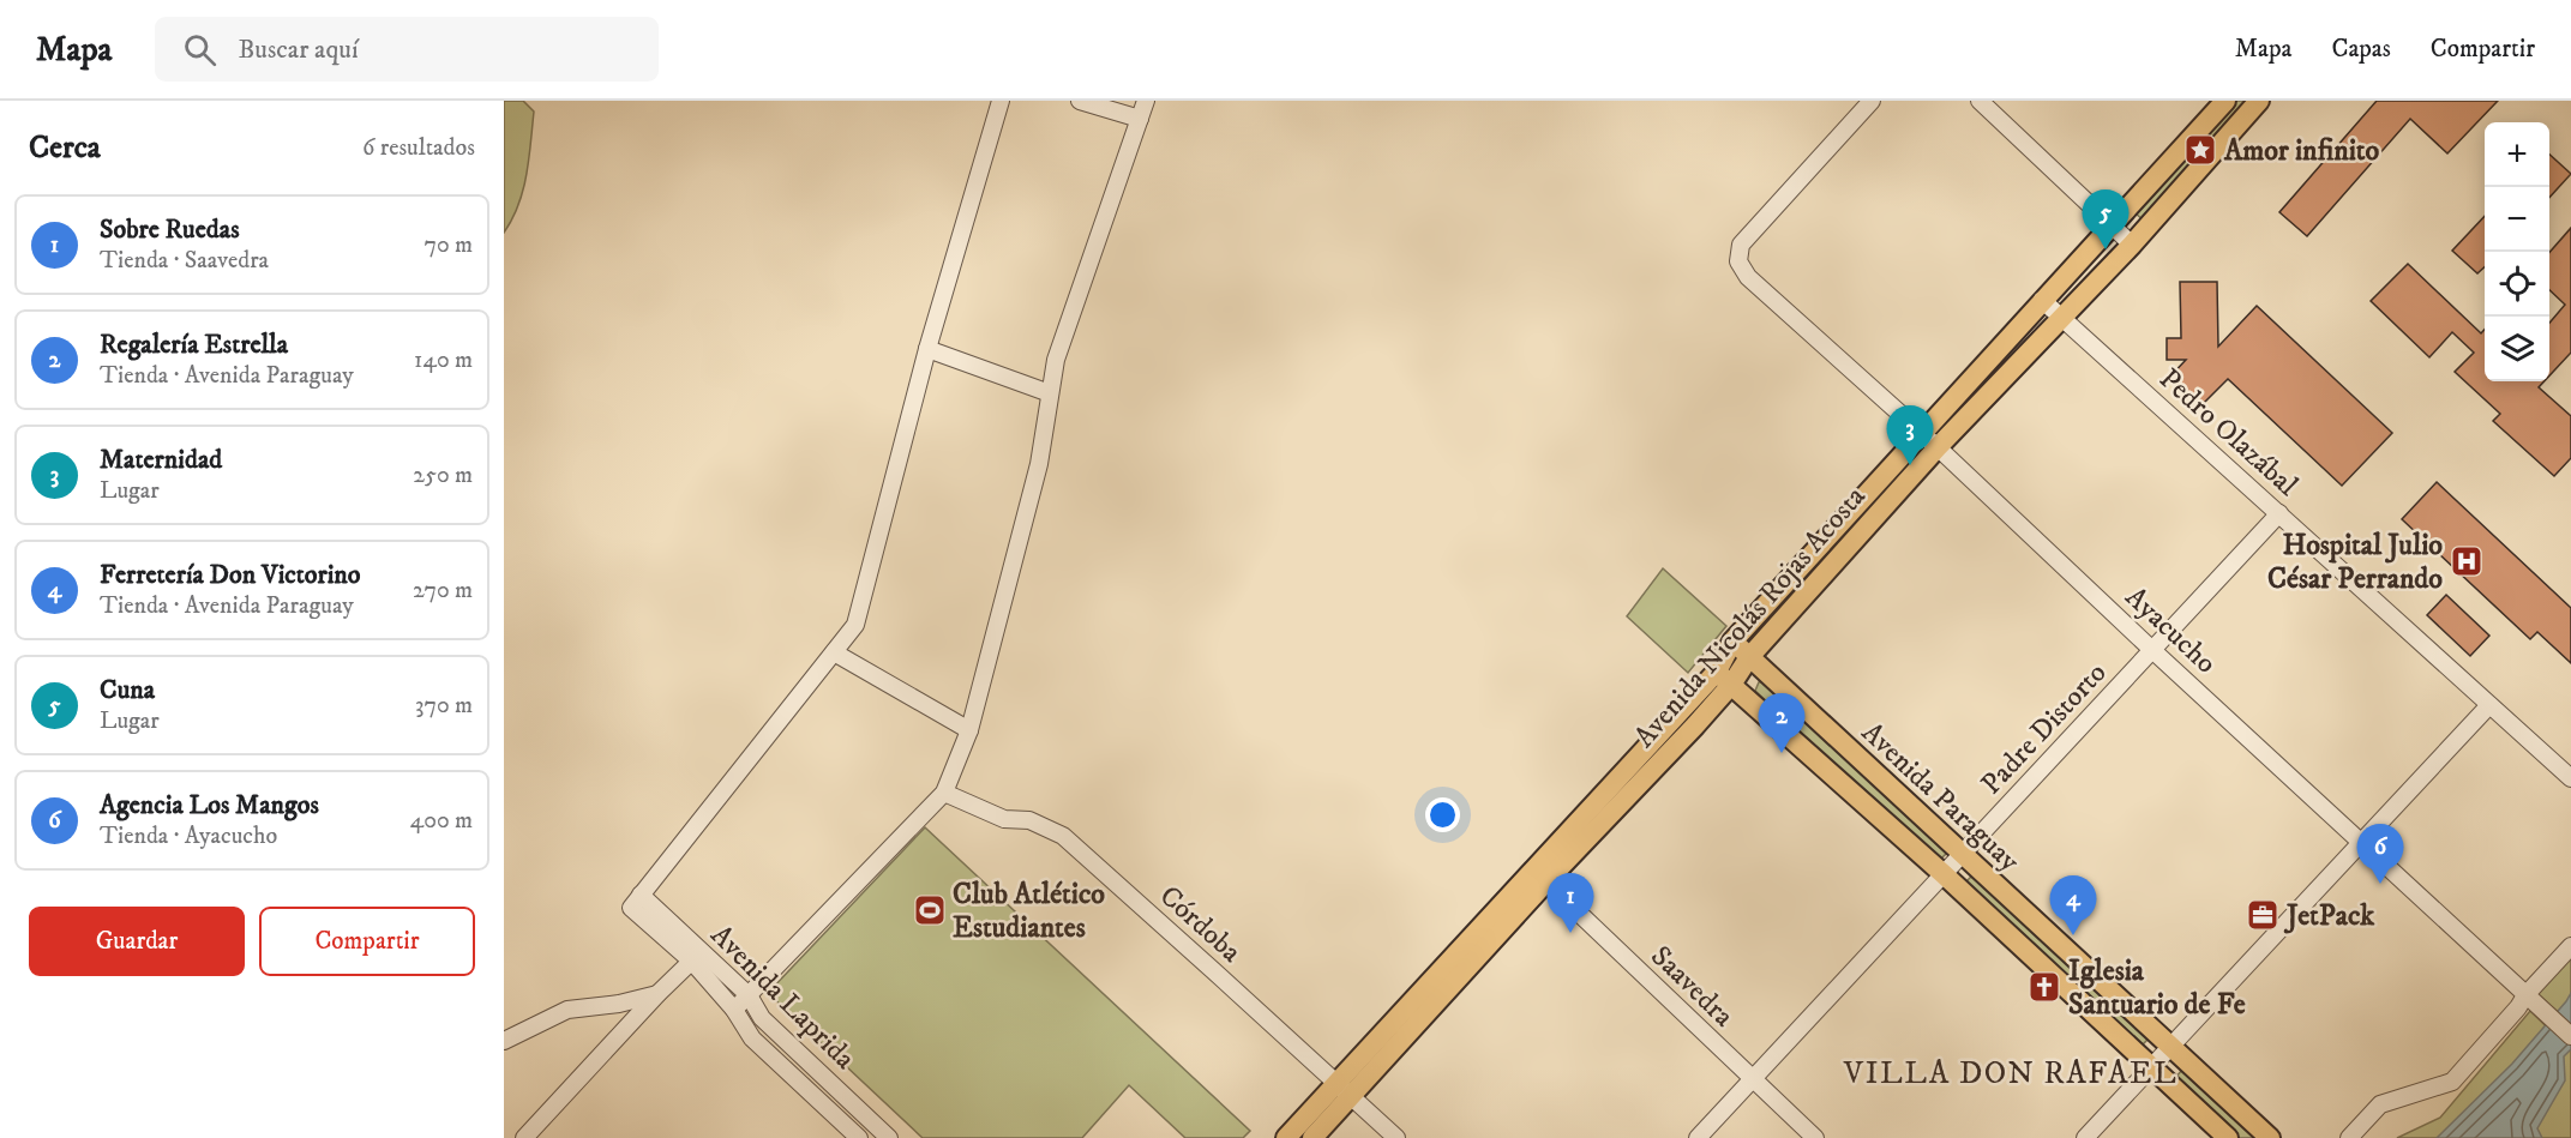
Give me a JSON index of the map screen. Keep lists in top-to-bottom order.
{
  "streets": {
    "main road": ["Avenida Nicolás Rojas Acosta", "Avenida Paraguay"],
    "street": [
      "Pedro Olazábal",
      "Ayacucho",
      "Padre Distorto",
      "Córdoba",
      "Saavedra",
      "Avenida Laprida"
    ]
  },
  "crossings": [
    ["Pedro Olazábal", "Avenida Nicolás Rojas Acosta"],
    ["Pedro Olazábal", "Padre Distorto"],
    ["Avenida Nicolás Rojas Acosta", "Ayacucho"],
    ["Avenida Nicolás Rojas Acosta", "Avenida Paraguay"],
    ["Avenida Nicolás Rojas Acosta", "Córdoba"],
    ["Avenida Nicolás Rojas Acosta", "Saavedra"],
    ["Ayacucho", "Padre Distorto"],
    ["Padre Distorto", "Avenida Paraguay"],
    ["Padre Distorto", "Saavedra"]
  ],
  "districts": ["VILLA DON RAFAEL"],
  "places": {
    "place": ["Amor infinito"],
    "hospital": ["Hospital Julio César Perrando"],
    "sports": ["Club Atlético Estudiantes"],
    "office": ["JetPack"],
    "church": ["Iglesia Santuario de Fe"]
  },
  "page": {
    "header": "Mapa",
    "search": "Buscar aquí",
    "nav": ["Mapa", "Capas", "Compartir"],
    "heading": ["Cerca", "6 resultados"],
    "map_buttons": ["+", "−"],
    "pins": [
      "5",
      "3",
      "2",
      "6",
      "1",
      "4"
    ],
    "list": [
      {
        "mark": "1",
        "name": "Sobre Ruedas",
        "note": "Tienda · Saavedra",
        "value": "70 m"
      },
      {
        "mark": "2",
        "name": "Regalería Estrella",
        "note": "Tienda · Avenida Paraguay",
        "value": "140 m"
      },
      {
        "mark": "3",
        "name": "Maternidad",
        "note": "Lugar",
        "value": "250 m"
      },
      {
        "mark": "4",
        "name": "Ferretería Don Victorino",
        "note": "Tienda · Avenida Paraguay",
        "value": "270 m"
      },
      {
        "mark": "5",
        "name": "Cuna",
        "note": "Lugar",
        "value": "370 m"
      },
      {
        "mark": "6",
        "name": "Agencia Los Mangos",
        "note": "Tienda · Ayacucho",
        "value": "400 m"
      }
    ],
    "buttons": ["Guardar", "Compartir"]
  }
}
